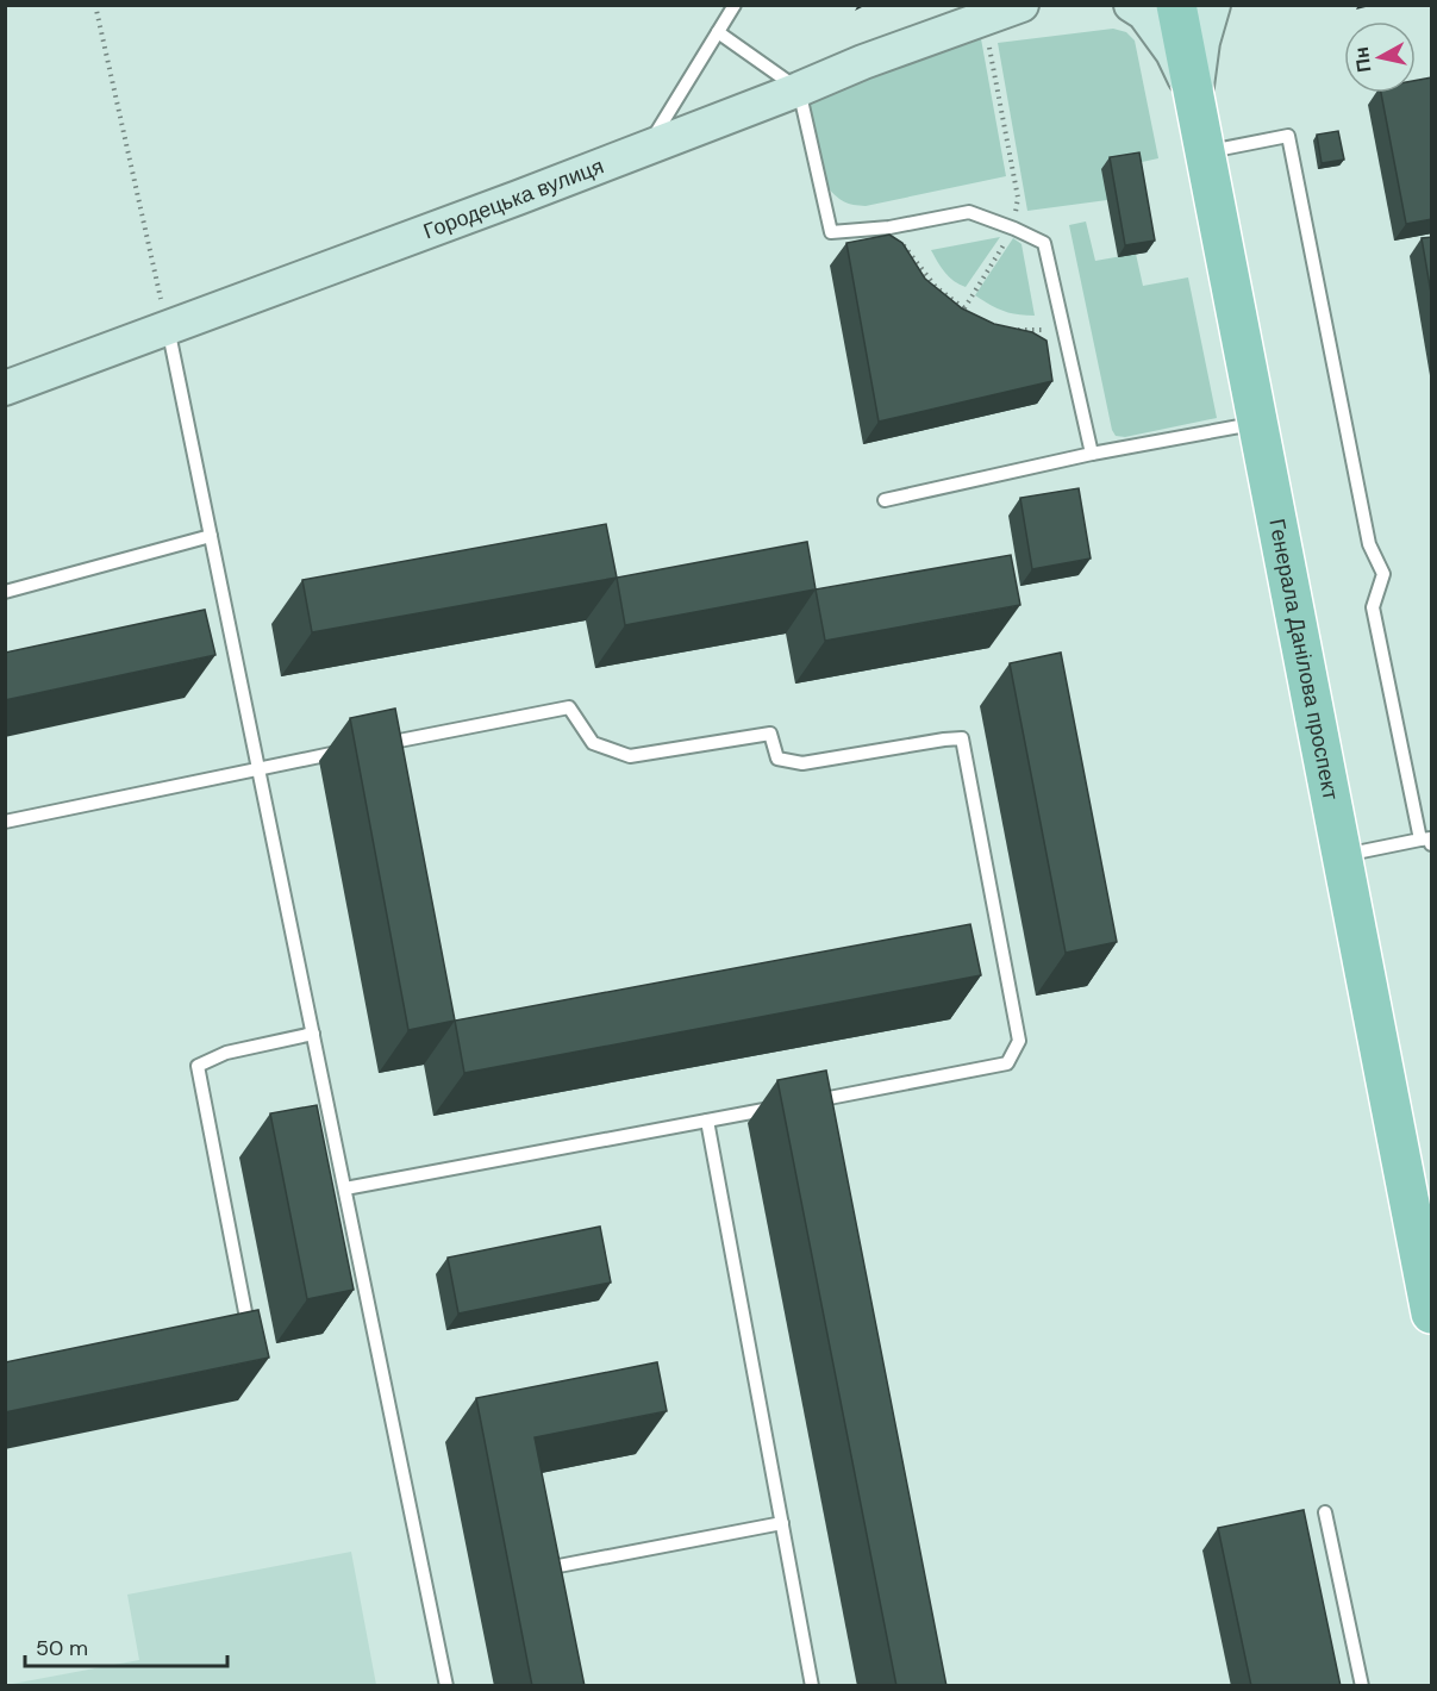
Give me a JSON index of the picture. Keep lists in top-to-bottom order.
{
  "streets": {
    "main road": ["Генерала Данілова проспект"],
    "street": ["Городецька вулиця"]
  },
  "scale_bar": "50 m",
  "north": "left"
}
